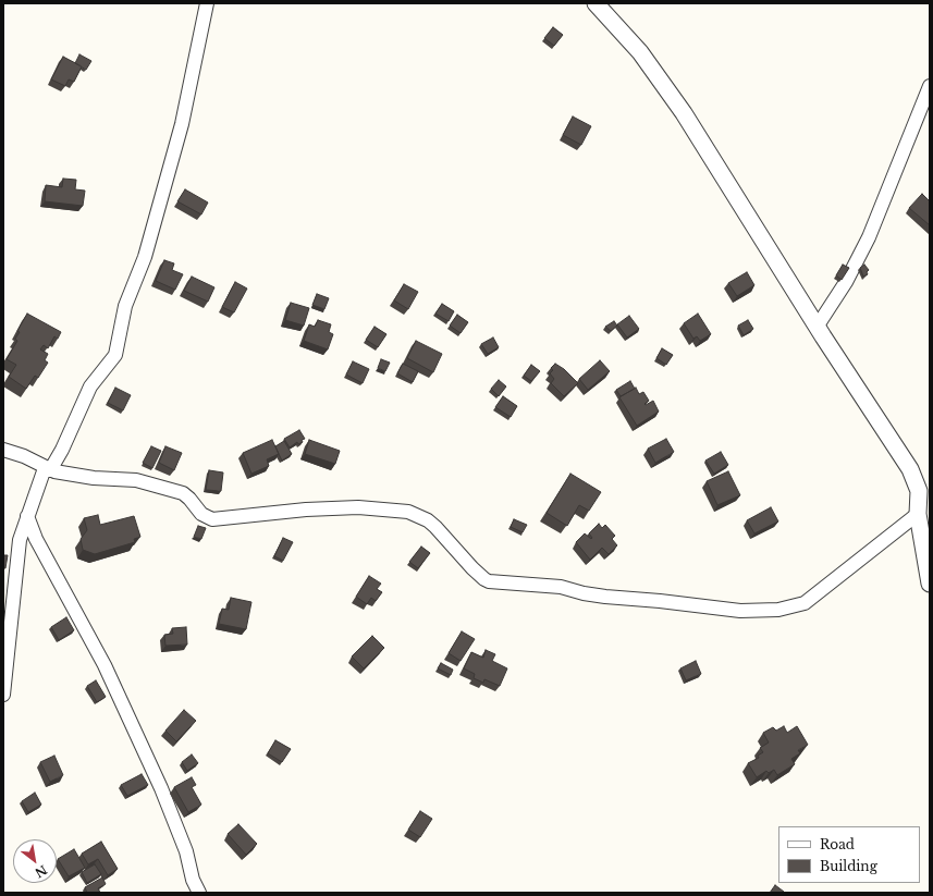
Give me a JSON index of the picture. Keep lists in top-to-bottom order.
{
  "legend": ["Road", "Building"],
  "north": "bottom right"
}
